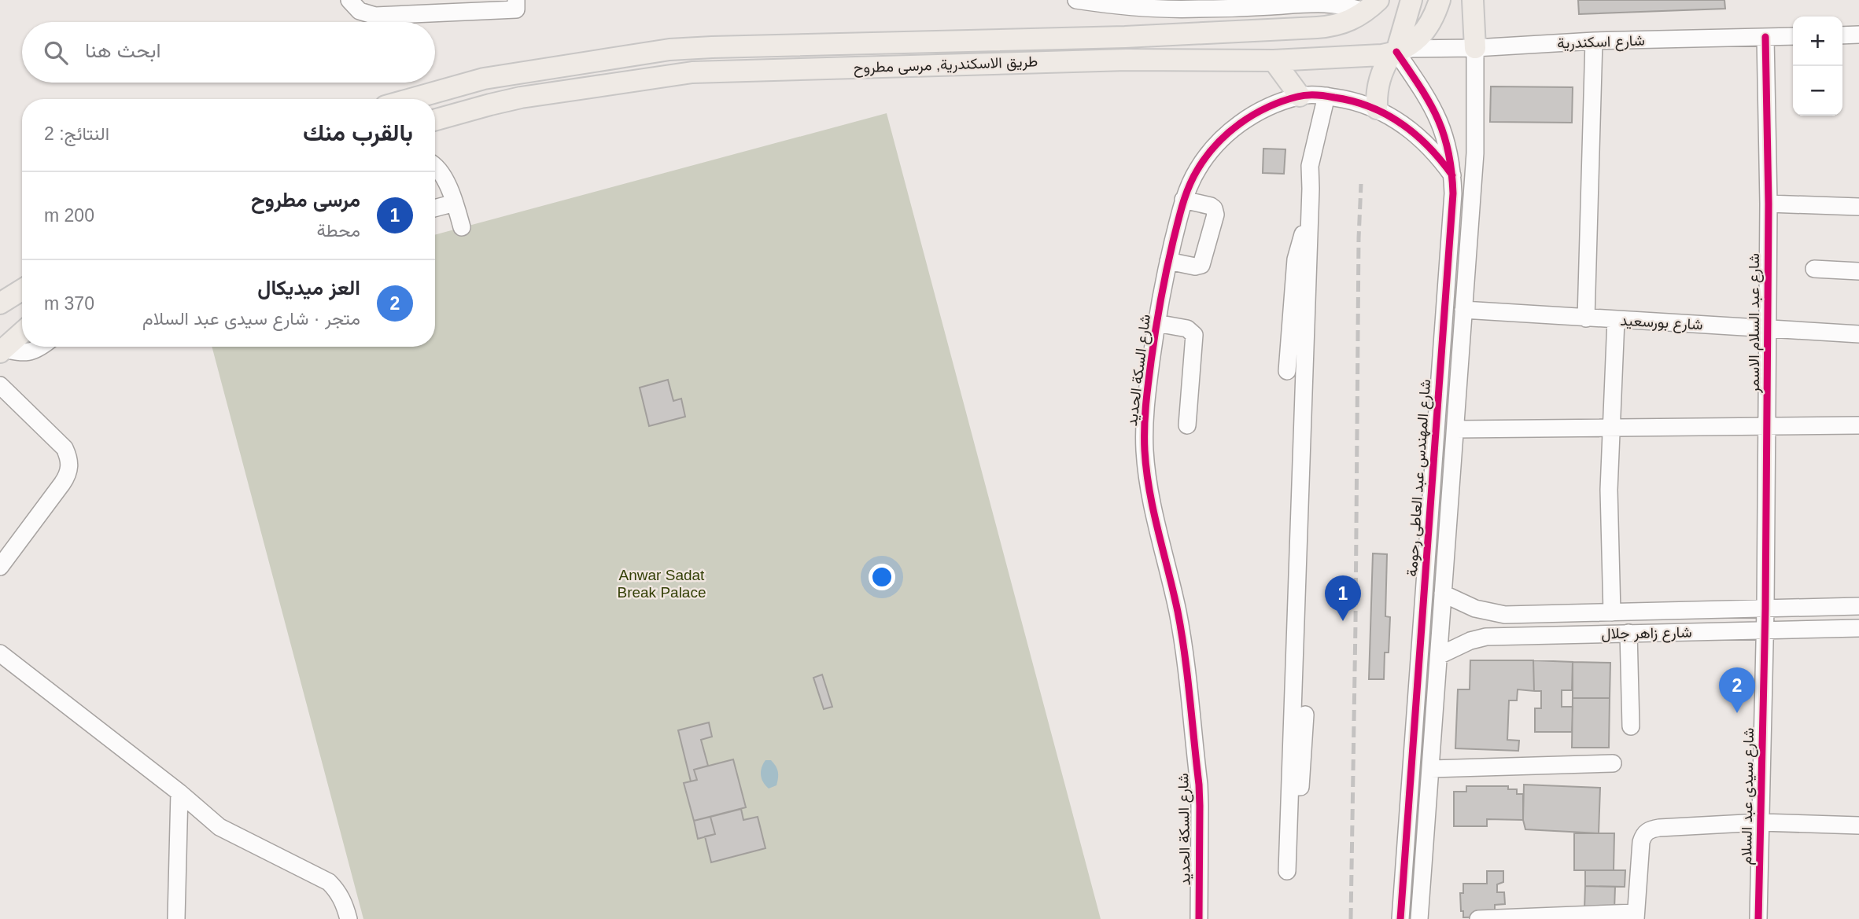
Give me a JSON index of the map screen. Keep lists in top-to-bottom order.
{
  "streets": {
    "main road": ["طريق الاسكندرية, مرسى مطروح"],
    "street": [
      "شارع اسكندرية",
      "شارع بورسعيد",
      "شارع عبد السلام الاسمر",
      "شارع السكة الحديد",
      "شارع المهندس عبد العاطى رحومة",
      "شارع زاهر جلال",
      "شارع سيدى عبد السلام"
    ]
  },
  "crossings": [
    ["شارع اسكندرية", "طريق الاسكندرية, مرسى مطروح"],
    ["شارع اسكندرية", "شارع عبد السلام الاسمر"],
    ["شارع اسكندرية", "شارع المهندس عبد العاطى رحومة"],
    ["طريق الاسكندرية, مرسى مطروح", "شارع المهندس عبد العاطى رحومة"],
    ["شارع بورسعيد", "شارع عبد السلام الاسمر"],
    ["شارع عبد السلام الاسمر", "شارع زاهر جلال"],
    ["شارع عبد السلام الاسمر", "شارع سيدى عبد السلام"],
    ["شارع السكة الحديد", "شارع المهندس عبد العاطى رحومة"],
    ["شارع زاهر جلال", "شارع سيدى عبد السلام"]
  ],
  "parks": ["Anwar Sadat Break Palace"],
  "page": {
    "map_buttons": ["+", "−"],
    "search": "ابحث هنا",
    "heading": ["بالقرب منك", "النتائج: 2"],
    "list": [
      {
        "mark": "1",
        "name": "مرسى مطروح",
        "note": "محطة",
        "value": "200 m"
      },
      {
        "mark": "2",
        "name": "العز ميديكال",
        "note": "متجر · شارع سيدى عبد السلام",
        "value": "370 m"
      }
    ],
    "pins": ["1", "2"]
  }
}
